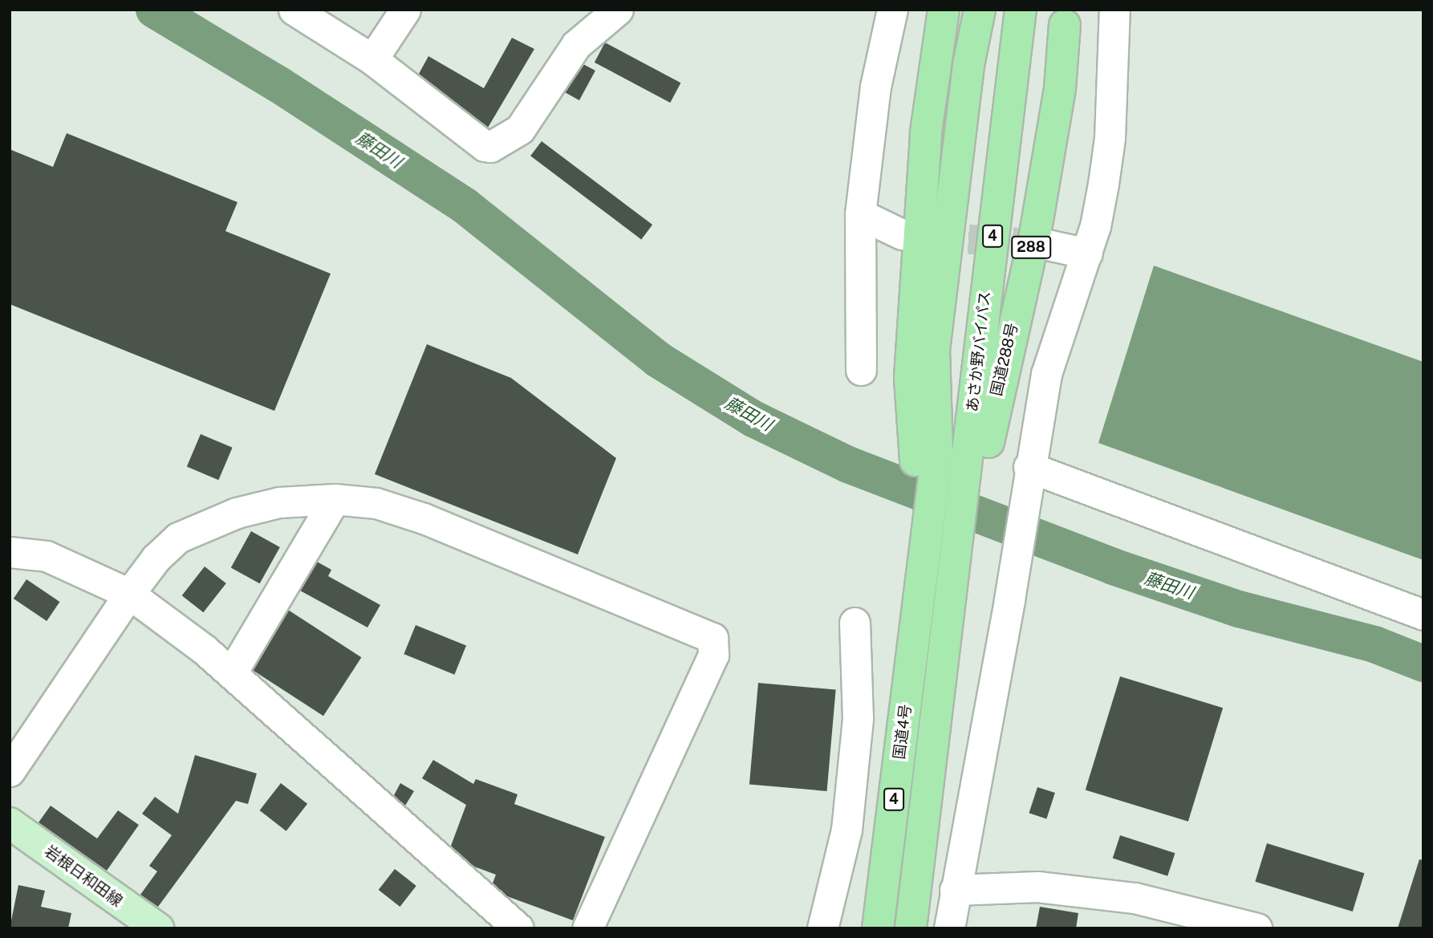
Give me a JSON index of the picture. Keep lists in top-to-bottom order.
{
  "streets": {
    "highway": [
      "4",
      "288",
      "あさか野バイパス",
      "国道288号",
      "国道4号"
    ],
    "main road": ["岩根日和田線"]
  },
  "crossings": [
    ["あさか野バイパス", "国道288号"],
    ["国道288号", "国道4号"]
  ],
  "water": ["藤田川"]
}
